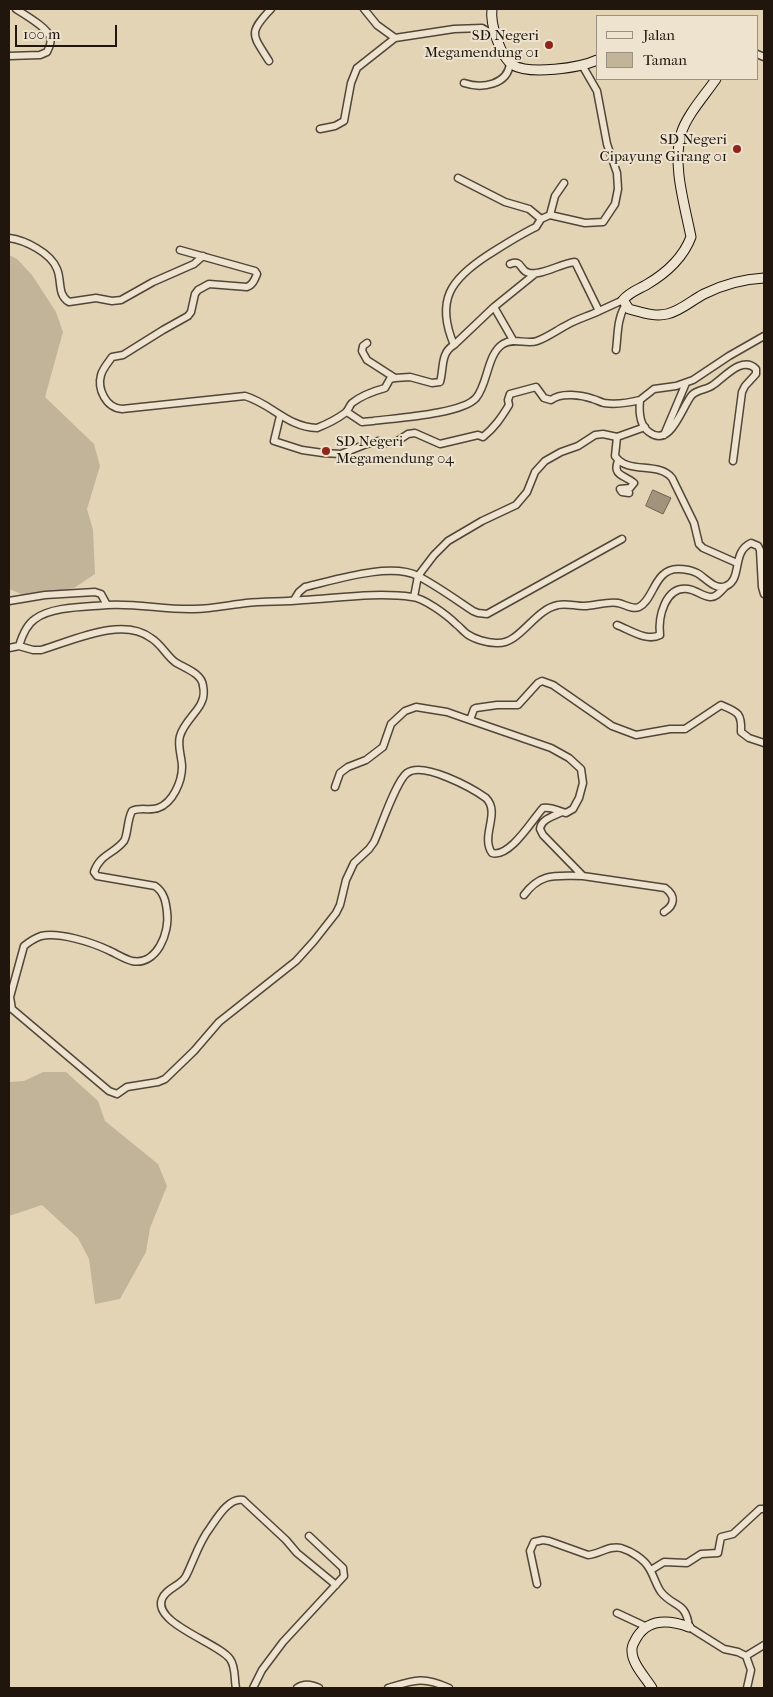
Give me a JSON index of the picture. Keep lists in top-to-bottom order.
{
  "places": ["SD Negeri Megamendung 01", "SD Negeri Cipayung Girang 01", "SD Negeri Megamendung 04"],
  "legend": ["Jalan", "Taman"],
  "scale_bar": "100 m"
}
